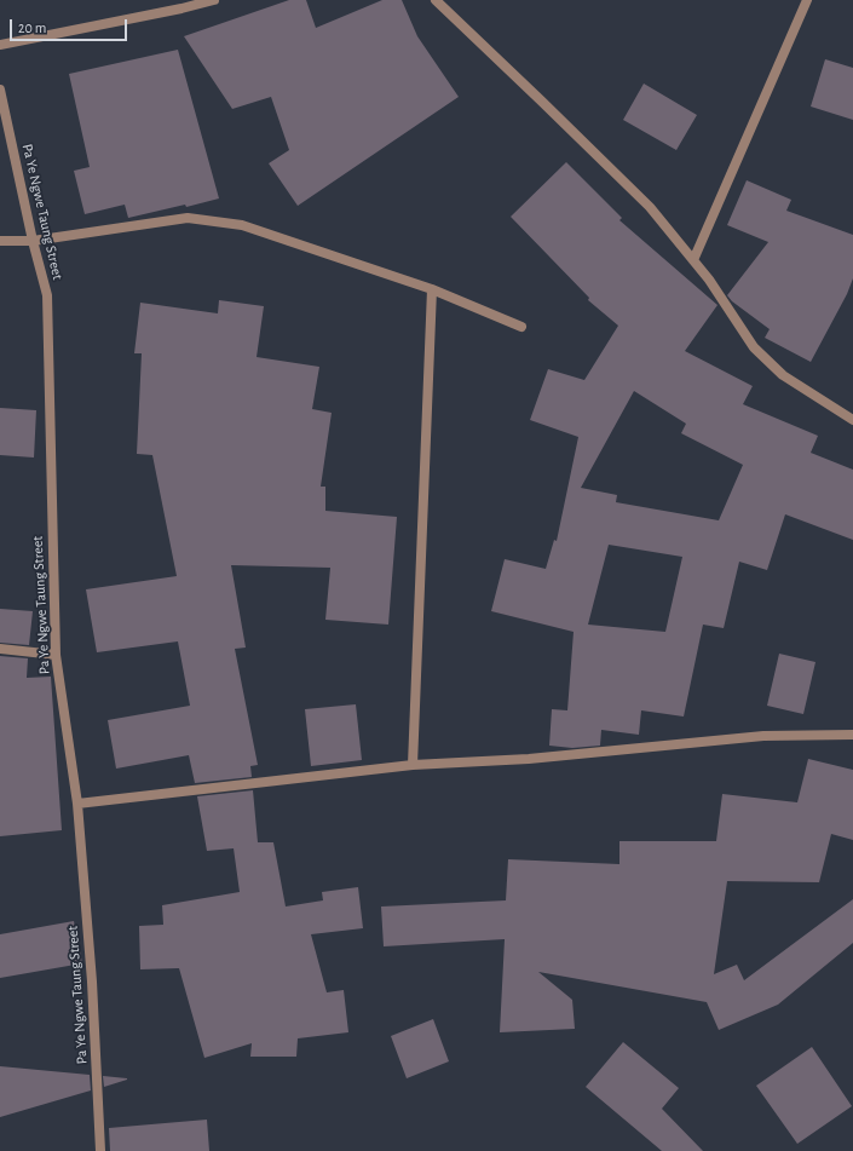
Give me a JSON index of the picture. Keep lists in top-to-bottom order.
{
  "streets": {
    "street": ["Pa Ye Ngwe Taung Street"]
  },
  "scale_bar": "20 m"
}
